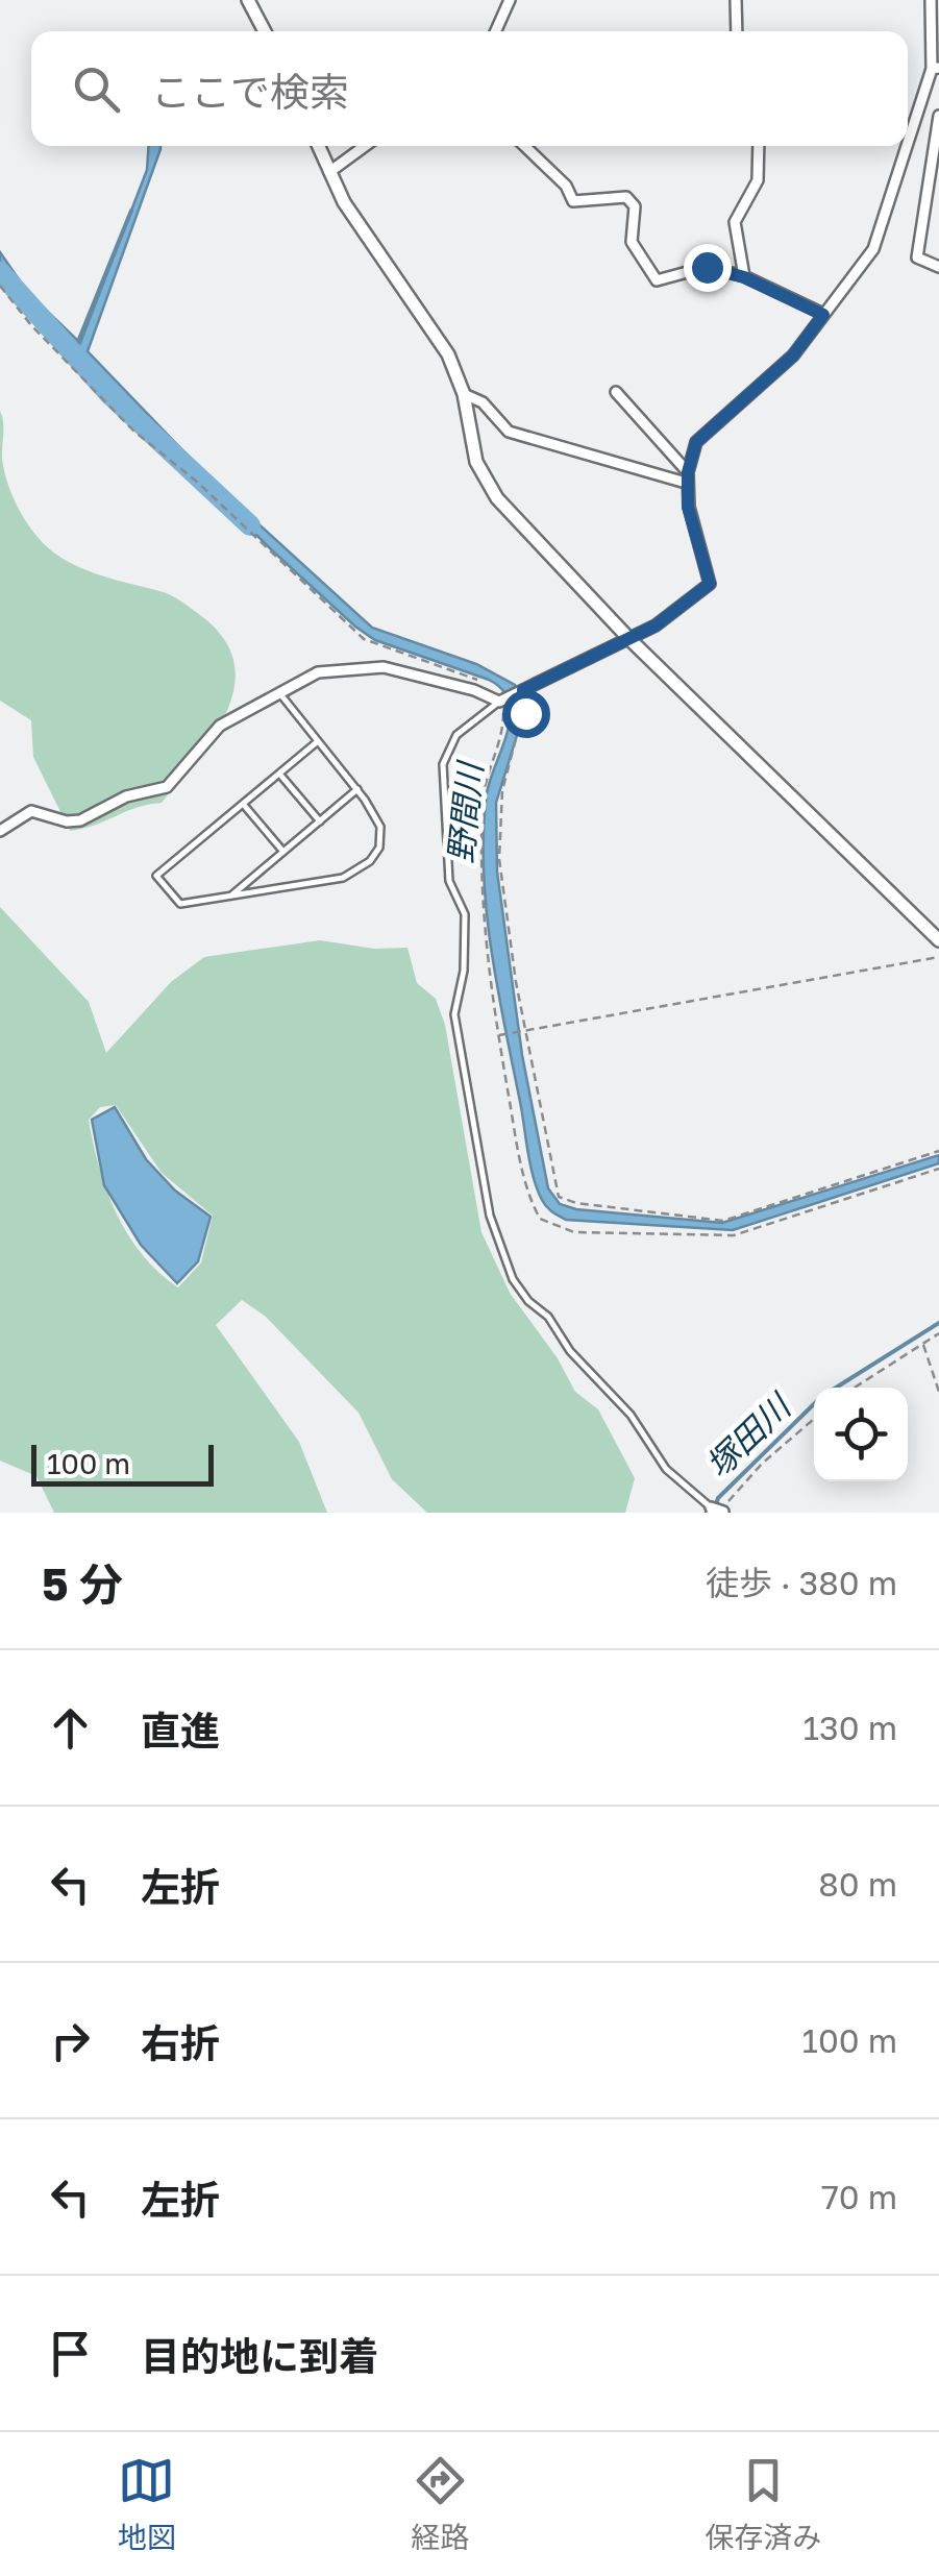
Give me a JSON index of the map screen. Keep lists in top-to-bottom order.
{
  "water": ["野間川", "塚田川"],
  "scale_bar": "100 m",
  "page": {
    "search": "ここで検索",
    "scale": "100 m",
    "heading": ["5 分", "徒歩 · 380 m"],
    "list": [
      ["直進", "130 m"],
      ["左折", "80 m"],
      ["右折", "100 m"],
      ["左折", "70 m"],
      "目的地に到着"
    ],
    "nav": ["地図", "経路", "保存済み"]
  }
}
